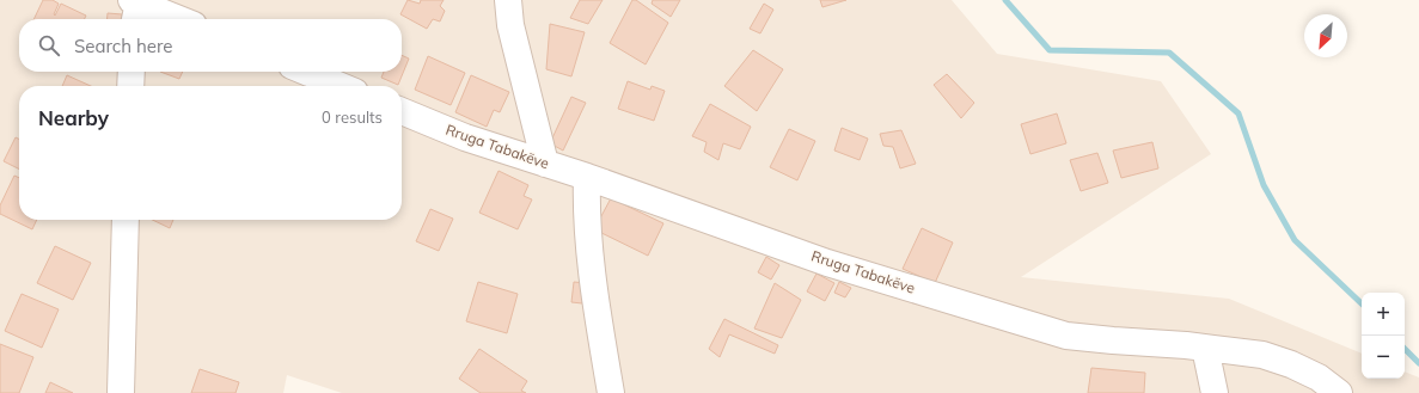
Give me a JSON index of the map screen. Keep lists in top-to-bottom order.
{
  "streets": {
    "street": ["Rruga Tabakëve"]
  },
  "north": "bottom left",
  "page": {
    "search": "Search here",
    "heading": ["Nearby", "0 results"],
    "map_buttons": ["+", "−"]
  }
}
